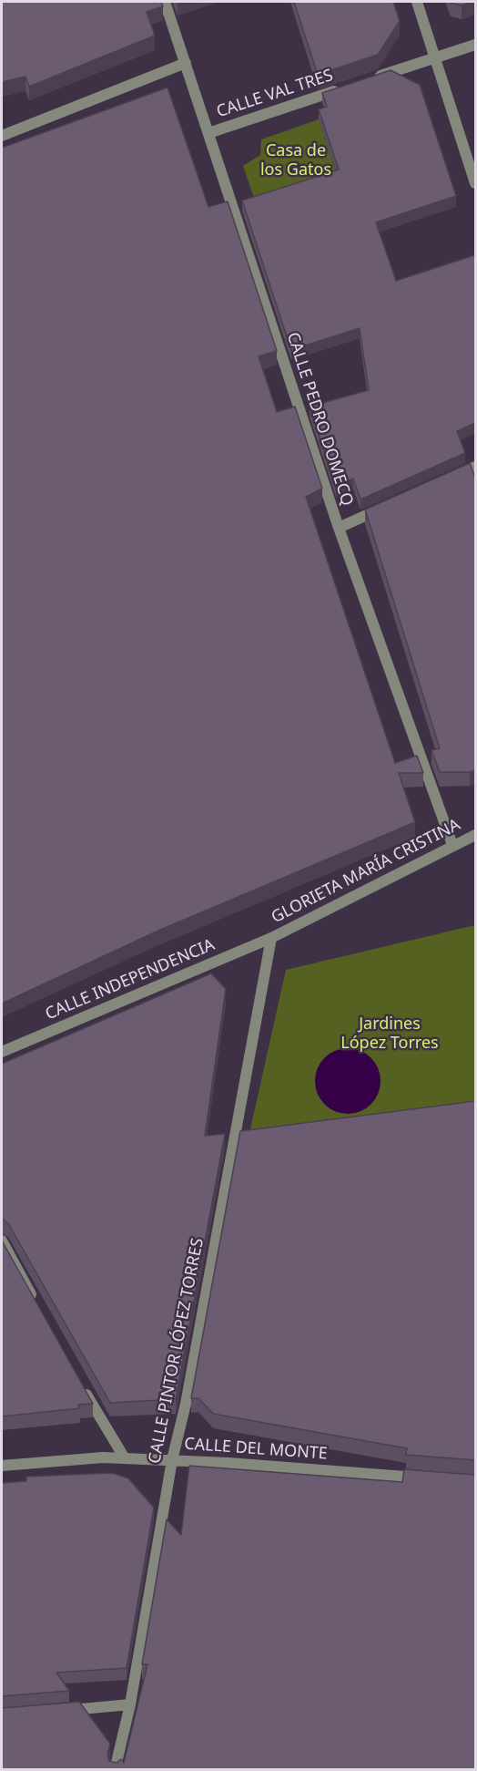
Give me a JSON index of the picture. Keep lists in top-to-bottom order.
{
  "streets": {
    "street": [
      "CALLE VAL TRES",
      "CALLE PEDRO DOMECQ",
      "GLORIETA MARÍA CRISTINA",
      "CALLE INDEPENDENCIA",
      "CALLE PINTOR LÓPEZ TORRES",
      "CALLE DEL MONTE"
    ]
  },
  "crossings": [
    ["CALLE VAL TRES", "CALLE PEDRO DOMECQ"],
    ["CALLE PEDRO DOMECQ", "GLORIETA MARÍA CRISTINA"],
    ["GLORIETA MARÍA CRISTINA", "CALLE INDEPENDENCIA"],
    ["GLORIETA MARÍA CRISTINA", "CALLE PINTOR LÓPEZ TORRES"],
    ["CALLE INDEPENDENCIA", "CALLE PINTOR LÓPEZ TORRES"],
    ["CALLE PINTOR LÓPEZ TORRES", "CALLE DEL MONTE"]
  ],
  "parks": ["Casa de los Gatos", "Jardines López Torres"]
}
